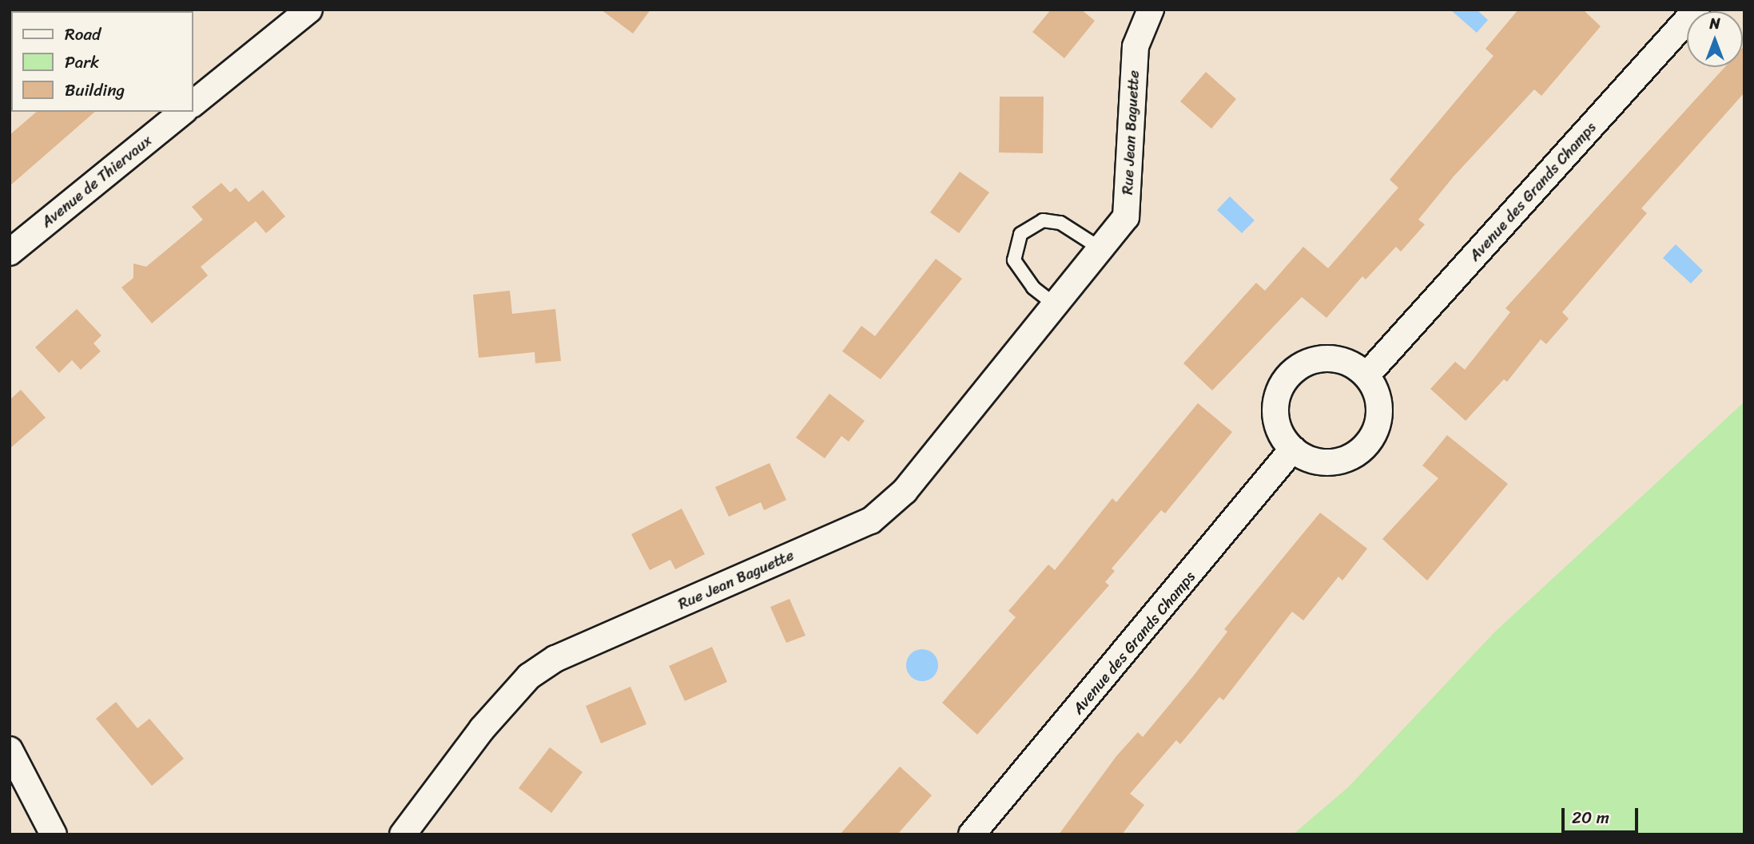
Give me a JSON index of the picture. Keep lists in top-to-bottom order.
{
  "streets": {
    "street": ["Rue Jean Baguette", "Avenue de Thiervaux", "Avenue des Grands Champs"]
  },
  "legend": ["Road", "Park", "Building"],
  "scale_bar": "20 m",
  "north": "top"
}
